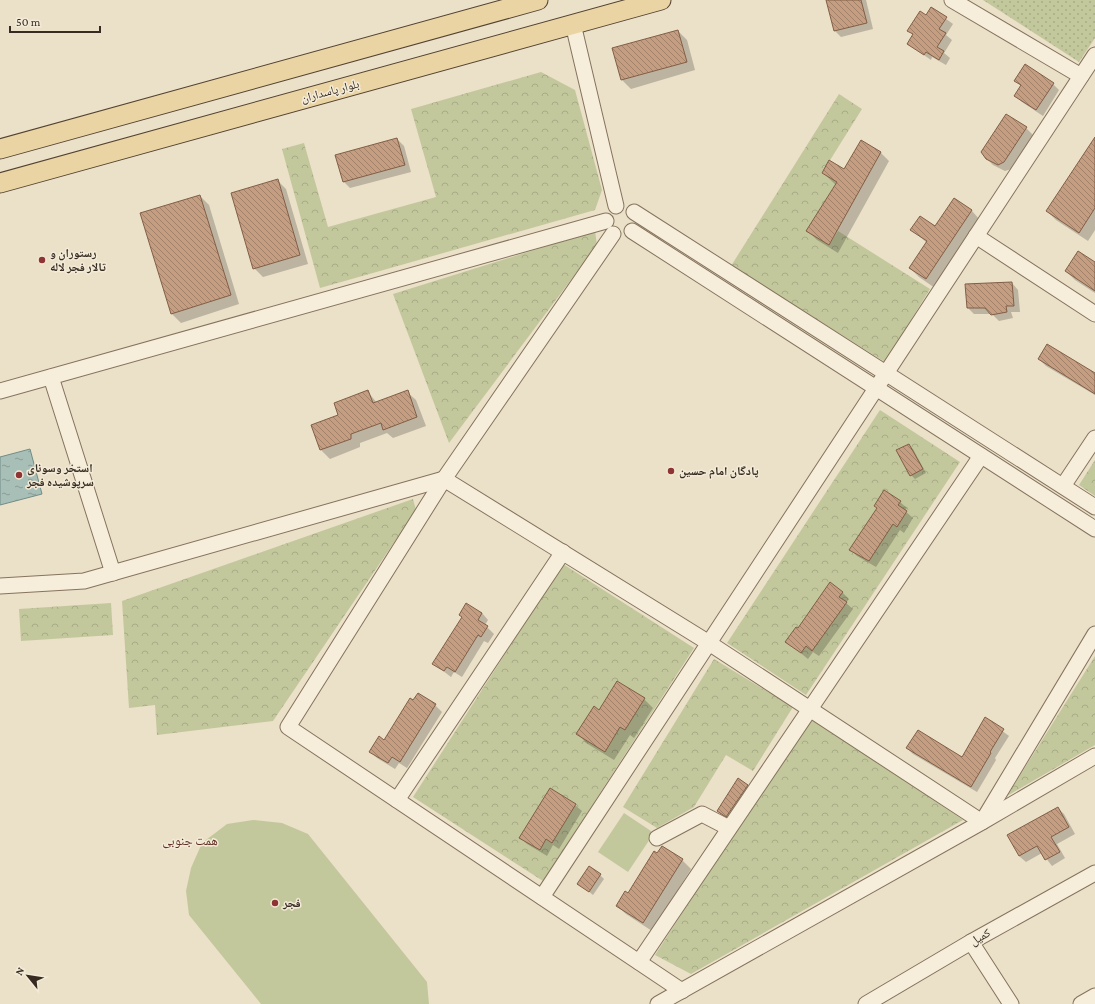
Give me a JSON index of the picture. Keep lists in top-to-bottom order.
{
  "streets": {
    "main road": ["بلوار پاسداران"],
    "street": ["کمیل"]
  },
  "districts": ["همت جنوبی"],
  "places": [
    "رستوران و تالار فجر لاله",
    "پادگان امام حسین",
    "استخر وسونای سرپوشیده فجر",
    "فجر"
  ],
  "scale_bar": "50 m",
  "north": "top left"
}
